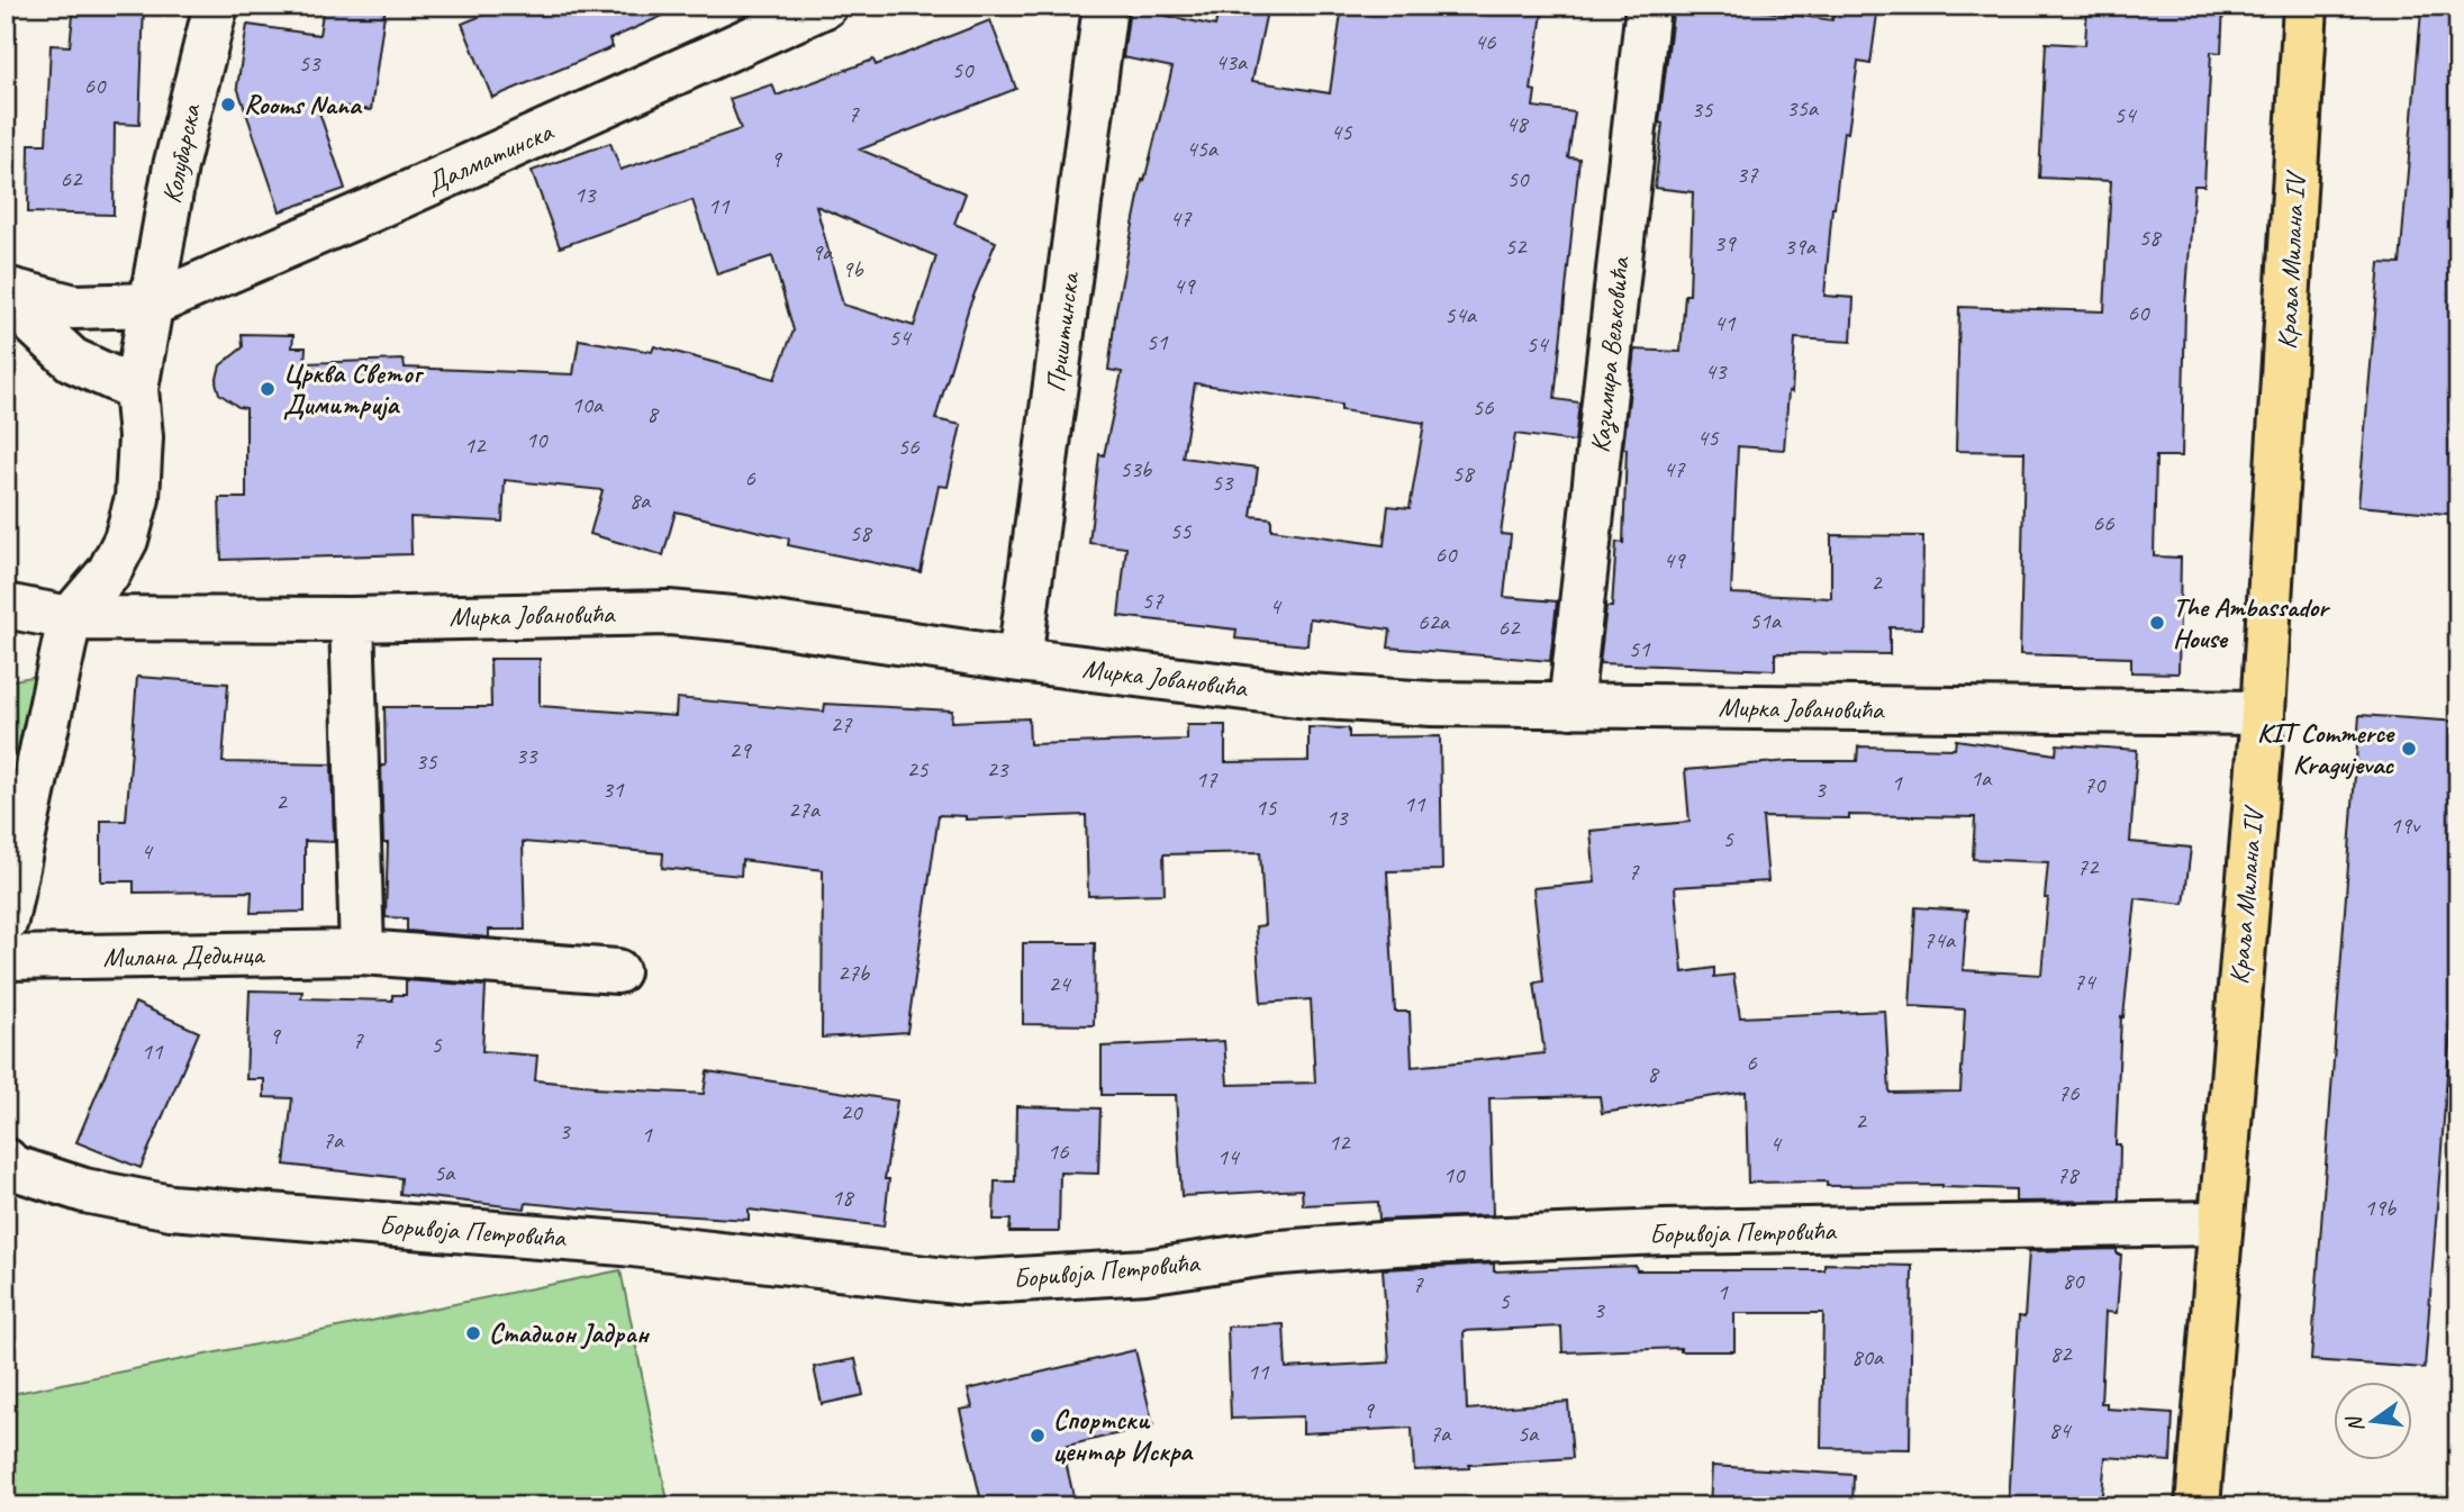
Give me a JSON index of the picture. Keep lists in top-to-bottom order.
{
  "streets": {
    "main road": ["Краља Милана IV"],
    "street": [
      "Колубарска",
      "Далматинска",
      "Приштинска",
      "Казимира Вељковића",
      "Мирка Јовановића",
      "Милана Дединца",
      "Боривоја Петровића"
    ]
  },
  "crossings": [
    ["Колубарска", "Далматинска"],
    ["Колубарска", "Мирка Јовановића"],
    ["Краља Милана IV", "Мирка Јовановића"],
    ["Краља Милана IV", "Боривоја Петровића"],
    ["Приштинска", "Мирка Јовановића"],
    ["Казимира Вељковића", "Мирка Јовановића"]
  ],
  "places": [
    "Rooms Nana",
    "Црква Светог Димитрија",
    "The Ambassador House",
    "KIT Commerce Kragujevac",
    "Стадион Јадран",
    "Спортски центар Искра"
  ],
  "house_numbers": [
    "46",
    "43a",
    "53",
    "50",
    "60",
    "35a",
    "35",
    "7",
    "54",
    "48",
    "45",
    "45a",
    "9",
    "37",
    "62",
    "50",
    "13",
    "11",
    "47",
    "58",
    "39",
    "52",
    "39a",
    "9a",
    "9b",
    "49",
    "60",
    "54a",
    "41",
    "54",
    "51",
    "54",
    "43",
    "10a",
    "56",
    "8",
    "45",
    "10",
    "12",
    "56",
    "53b",
    "47",
    "58",
    "6",
    "53",
    "8a",
    "66",
    "55",
    "58",
    "60",
    "49",
    "2",
    "57",
    "4",
    "51a",
    "62a",
    "62",
    "51",
    "27",
    "29",
    "33",
    "35",
    "25",
    "23",
    "1a",
    "17",
    "1",
    "70",
    "31",
    "3",
    "2",
    "11",
    "15",
    "27a",
    "13",
    "19v",
    "5",
    "4",
    "72",
    "7",
    "74a",
    "27b",
    "74",
    "24",
    "9",
    "7",
    "5",
    "11",
    "6",
    "8",
    "76",
    "20",
    "2",
    "3",
    "1",
    "7a",
    "12",
    "4",
    "16",
    "14",
    "5a",
    "10",
    "78",
    "18",
    "19b",
    "80",
    "7",
    "1",
    "5",
    "3",
    "82",
    "80a",
    "11",
    "9",
    "84",
    "7a",
    "5a"
  ],
  "north": "left"
}
